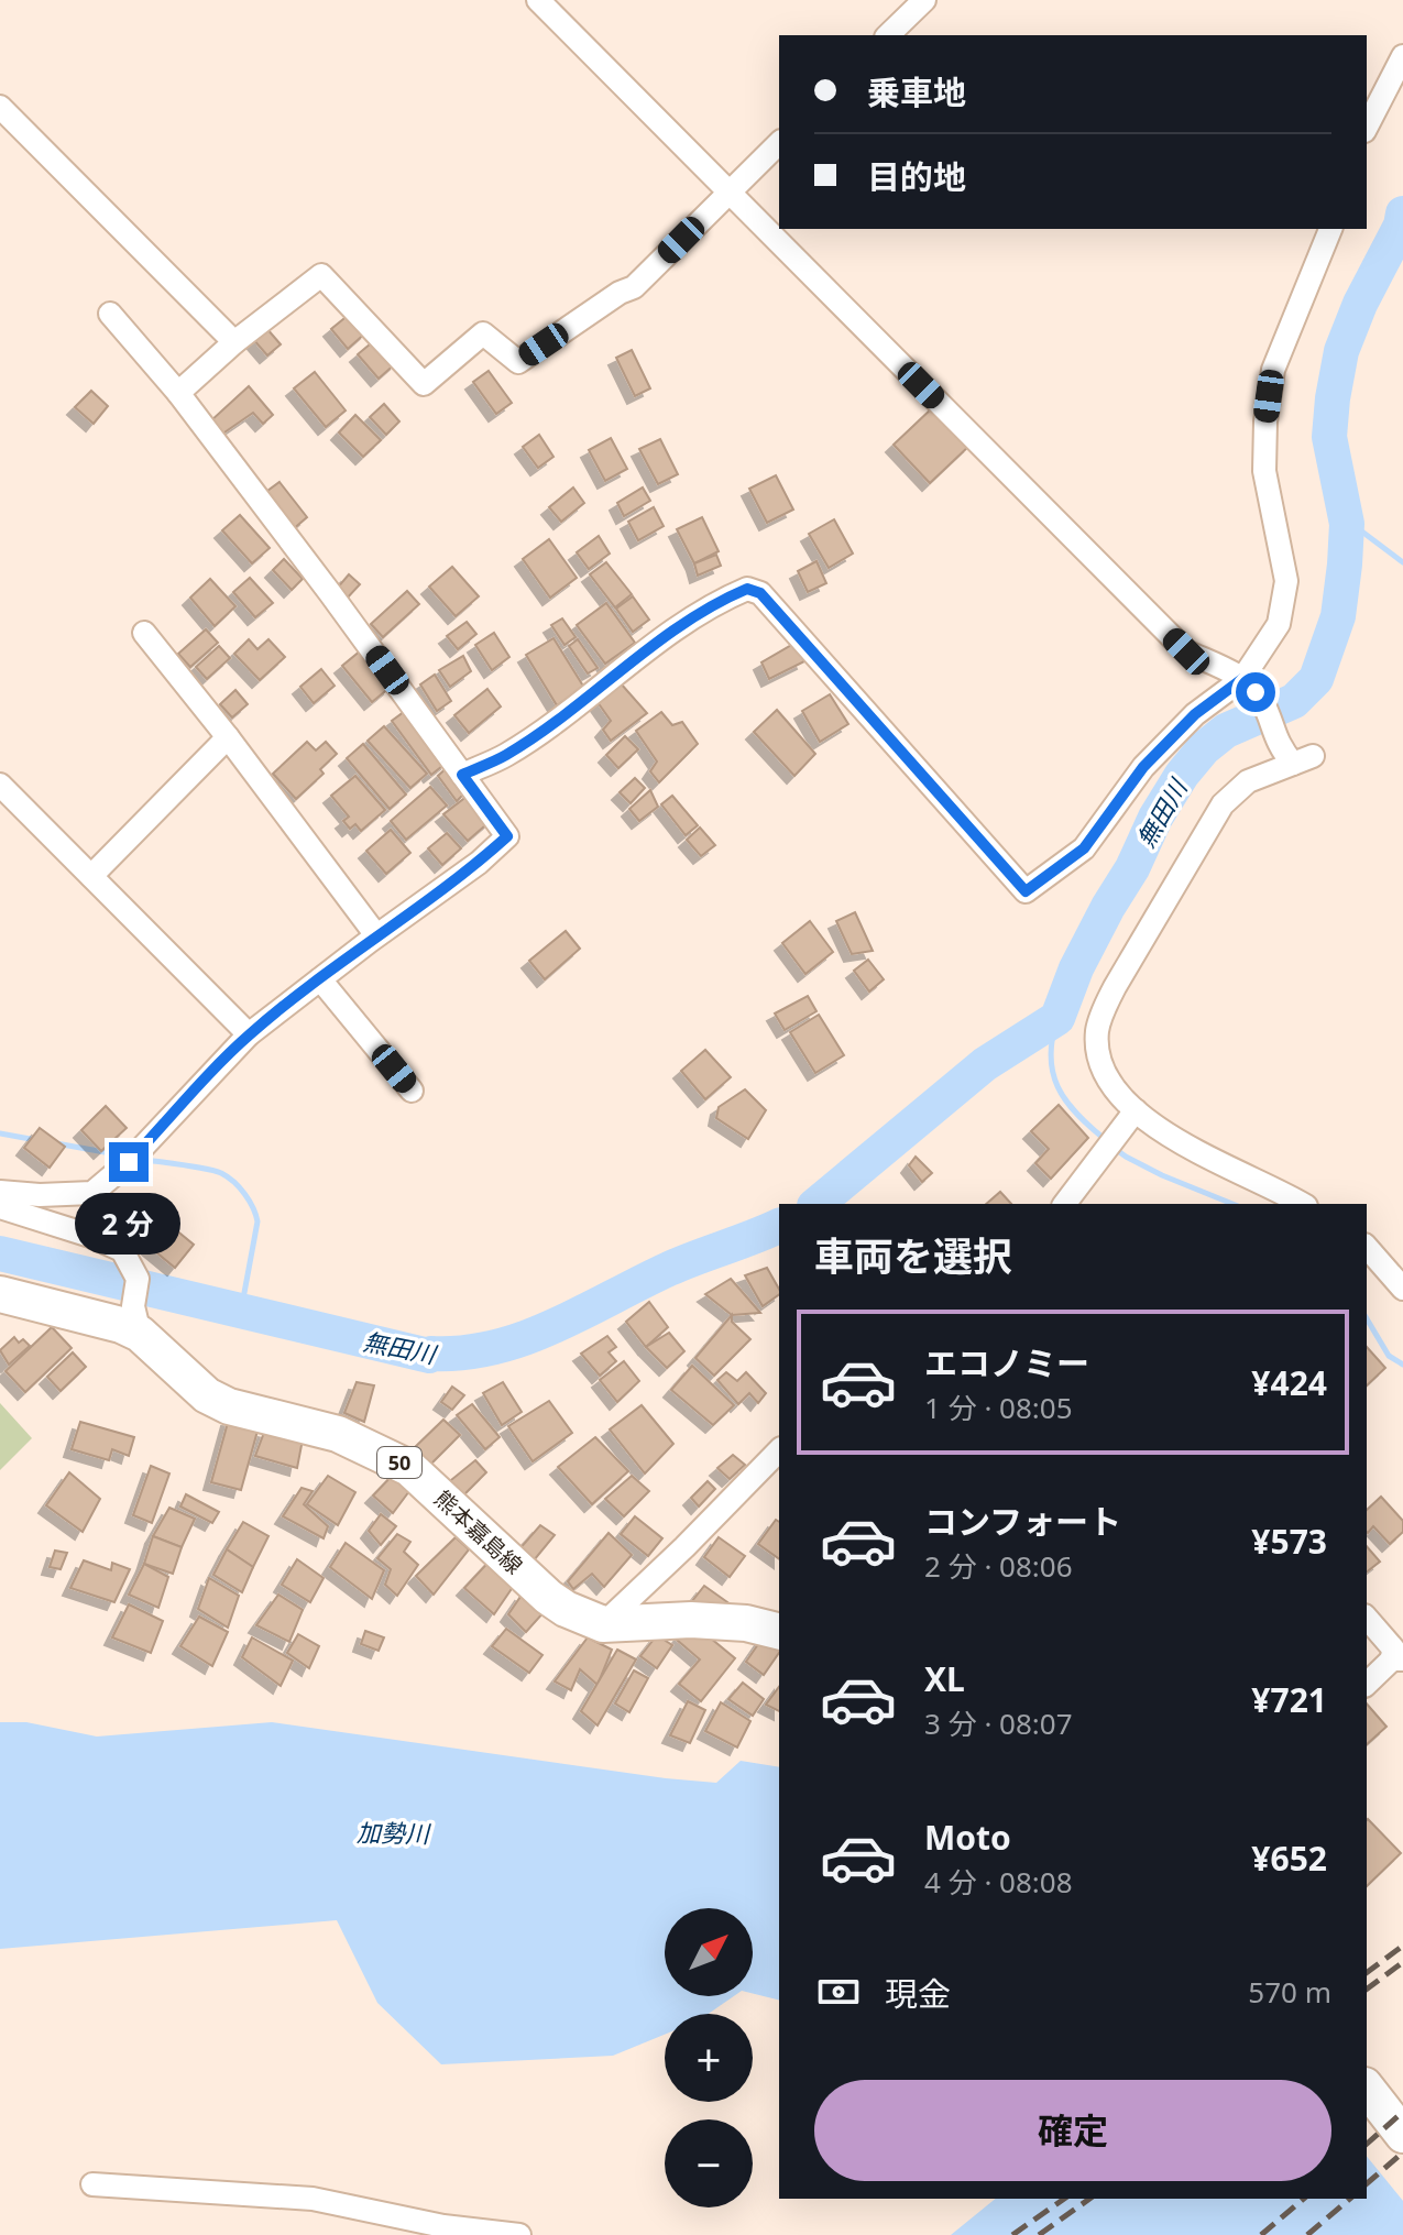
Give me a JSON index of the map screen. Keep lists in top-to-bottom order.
{
  "streets": {
    "main road": ["50", "熊本嘉島線"]
  },
  "water": ["無田川", "加勢川"],
  "north": "top right",
  "page": {
    "banner": ["乗車地", "目的地"],
    "bubble": "2 分",
    "heading": "車両を選択",
    "list": [
      {
        "name": "エコノミー",
        "note": "1 分 · 08:05",
        "value": "¥424"
      },
      {
        "name": "コンフォート",
        "note": "2 分 · 08:06",
        "value": "¥573"
      },
      {
        "name": "XL",
        "note": "3 分 · 08:07",
        "value": "¥721"
      },
      {
        "name": "Moto",
        "note": "4 分 · 08:08",
        "value": "¥652"
      }
    ],
    "map_buttons": ["+", "−"],
    "pay": ["現金", "570 m"],
    "buttons": "確定"
  }
}
